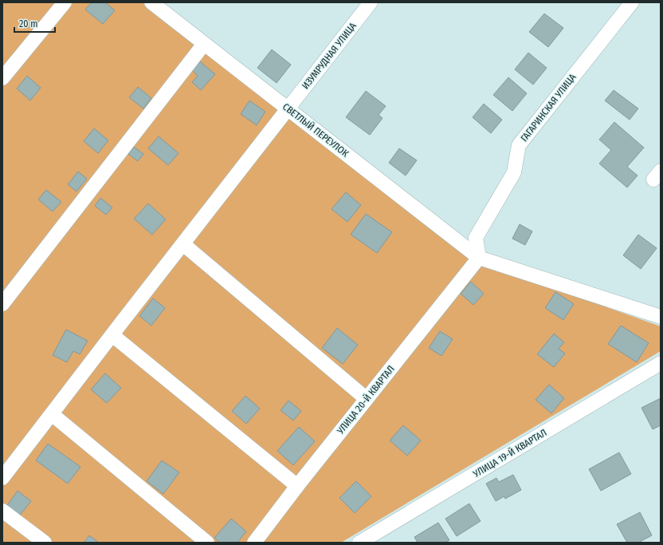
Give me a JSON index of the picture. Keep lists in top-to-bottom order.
{
  "streets": {
    "street": [
      "ИЗУМРУДНАЯ УЛИЦА",
      "ГАГАРИНСКАЯ УЛИЦА",
      "СВЕТЛЫЙ ПЕРЕУЛОК",
      "УЛИЦА 20-Й КВАРТАЛ",
      "УЛИЦА 19-Й КВАРТАЛ"
    ]
  },
  "crossings": [
    ["ИЗУМРУДНАЯ УЛИЦА", "СВЕТЛЫЙ ПЕРЕУЛОК"],
    ["ГАГАРИНСКАЯ УЛИЦА", "СВЕТЛЫЙ ПЕРЕУЛОК"],
    ["ГАГАРИНСКАЯ УЛИЦА", "УЛИЦА 20-Й КВАРТАЛ"],
    ["СВЕТЛЫЙ ПЕРЕУЛОК", "УЛИЦА 20-Й КВАРТАЛ"]
  ],
  "scale_bar": "20 m"
}
